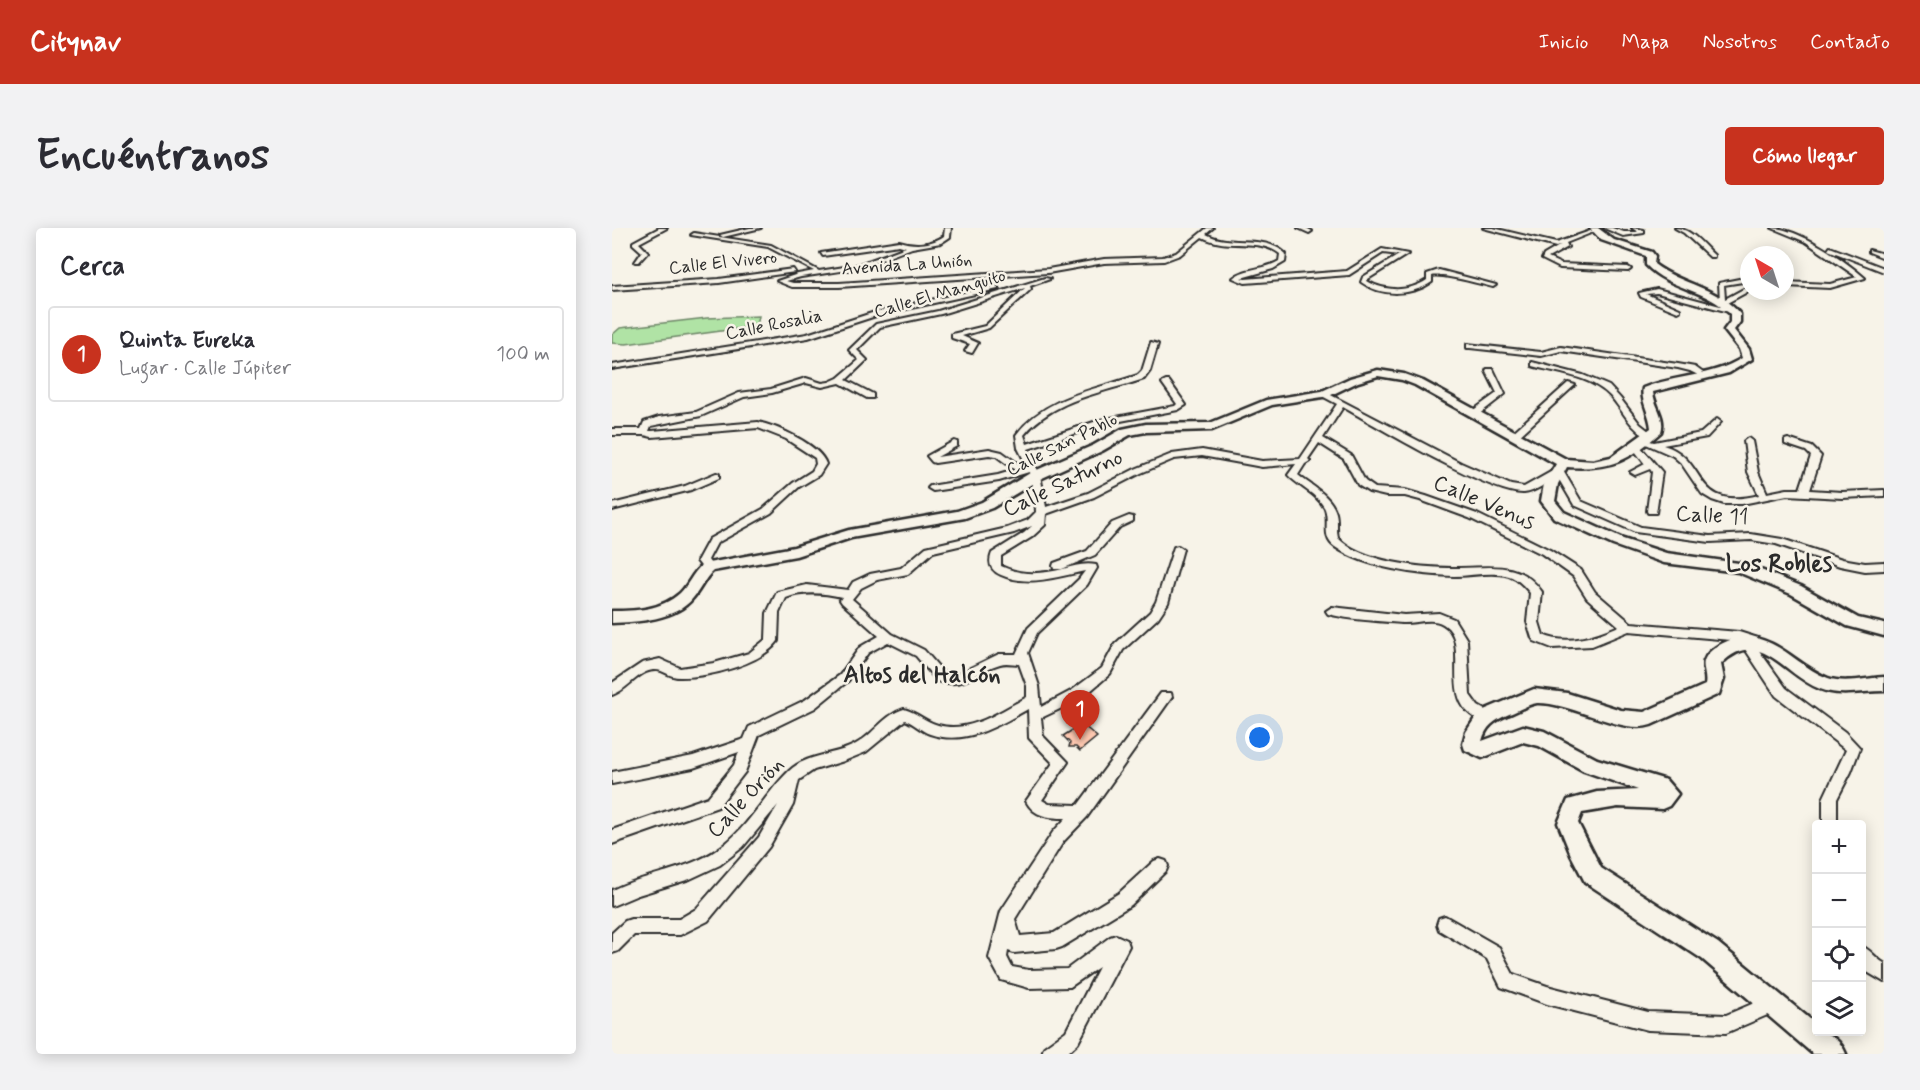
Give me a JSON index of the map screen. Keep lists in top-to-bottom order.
{
  "streets": {
    "street": [
      "Calle El Vivero",
      "Avenida La Unión",
      "Calle El Manguito",
      "Calle Rosalia",
      "Calle San Pablo",
      "Calle Saturno",
      "Calle Venus",
      "Calle 11",
      "Calle Orión"
    ]
  },
  "crossings": [
    ["Calle El Vivero", "Avenida La Unión"],
    ["Avenida La Unión", "Calle Rosalia"],
    ["Calle El Manguito", "Calle Rosalia"],
    ["Calle San Pablo", "Calle 11"]
  ],
  "districts": ["Los Robles", "Altos del Halcón"],
  "north": "top left",
  "page": {
    "header": "Citynav",
    "nav": [
      "Inicio",
      "Mapa",
      "Nosotros",
      "Contacto"
    ],
    "buttons": "Cómo llegar",
    "title": "Encuéntranos",
    "heading": "Cerca",
    "list": [
      {
        "mark": "1",
        "name": "Quinta Eureka",
        "note": "Lugar · Calle Júpiter",
        "value": "100 m"
      }
    ],
    "pins": "1",
    "map_buttons": ["+", "−"]
  }
}
